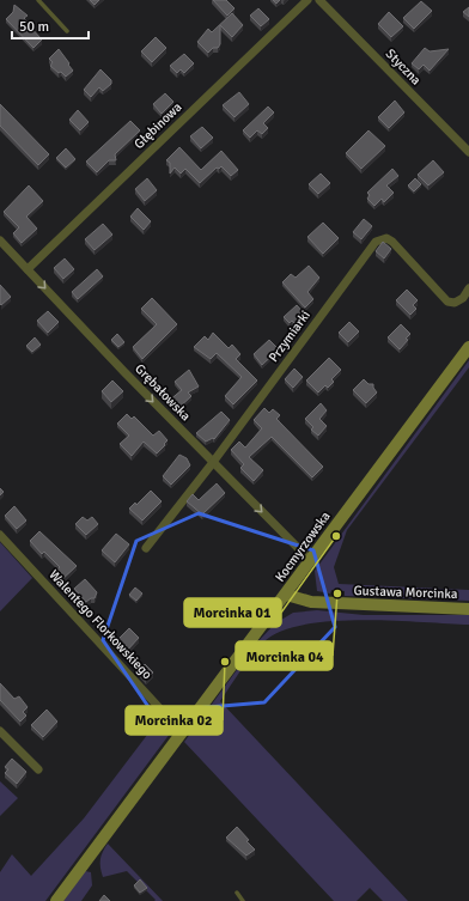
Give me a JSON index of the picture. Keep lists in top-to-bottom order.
{
  "streets": {
    "main road": ["Kocmyrzowska", "Gustawa Morcinka"],
    "street": [
      "Styczna",
      "Głębinowa",
      "Przymiarki",
      "Grębałowska",
      "Walentego Florkowskiego"
    ]
  },
  "crossings": [
    ["Głębinowa", "Grębałowska"],
    ["Przymiarki", "Grębałowska"],
    ["Grębałowska", "Kocmyrzowska"],
    ["Kocmyrzowska", "Gustawa Morcinka"],
    ["Kocmyrzowska", "Walentego Florkowskiego"]
  ],
  "one_way": ["Grębałowska"],
  "places": ["Morcinka 01", "Morcinka 04", "Morcinka 02"],
  "scale_bar": "50 m"
}
